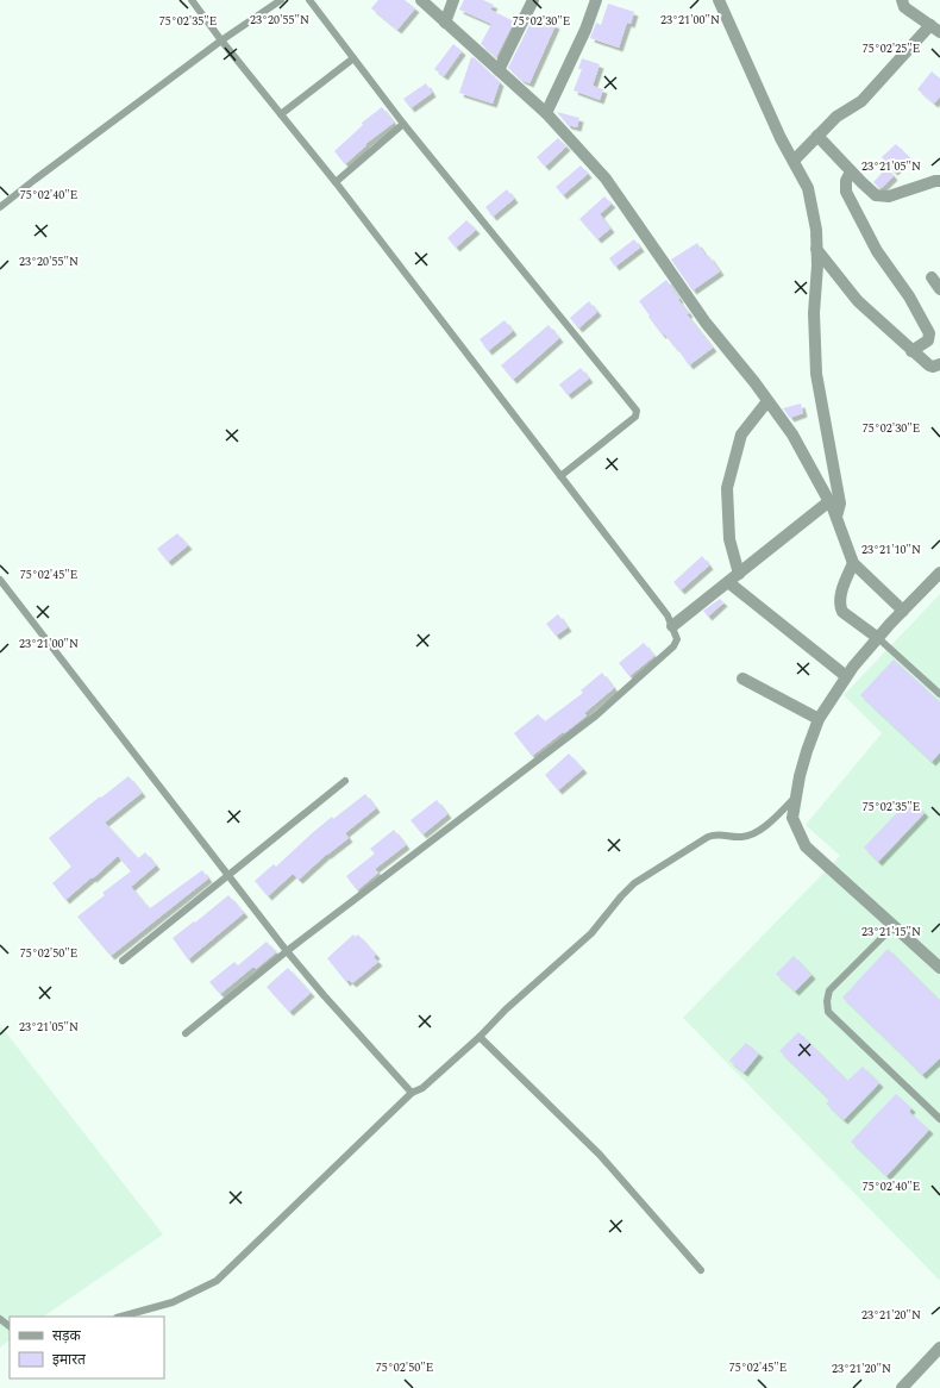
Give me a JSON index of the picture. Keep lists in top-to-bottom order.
{
  "legend": ["सड़क", "इमारत"],
  "coordinates": [
    "23°20'55\"N",
    "23°21'00\"N",
    "75°02'35\"E",
    "75°02'30\"E",
    "75°02'25\"E",
    "23°21'05\"N",
    "75°02'40\"E",
    "23°21'10\"N",
    "75°02'45\"E",
    "23°21'15\"N",
    "75°02'50\"E",
    "23°21'20\"N"
  ]
}
